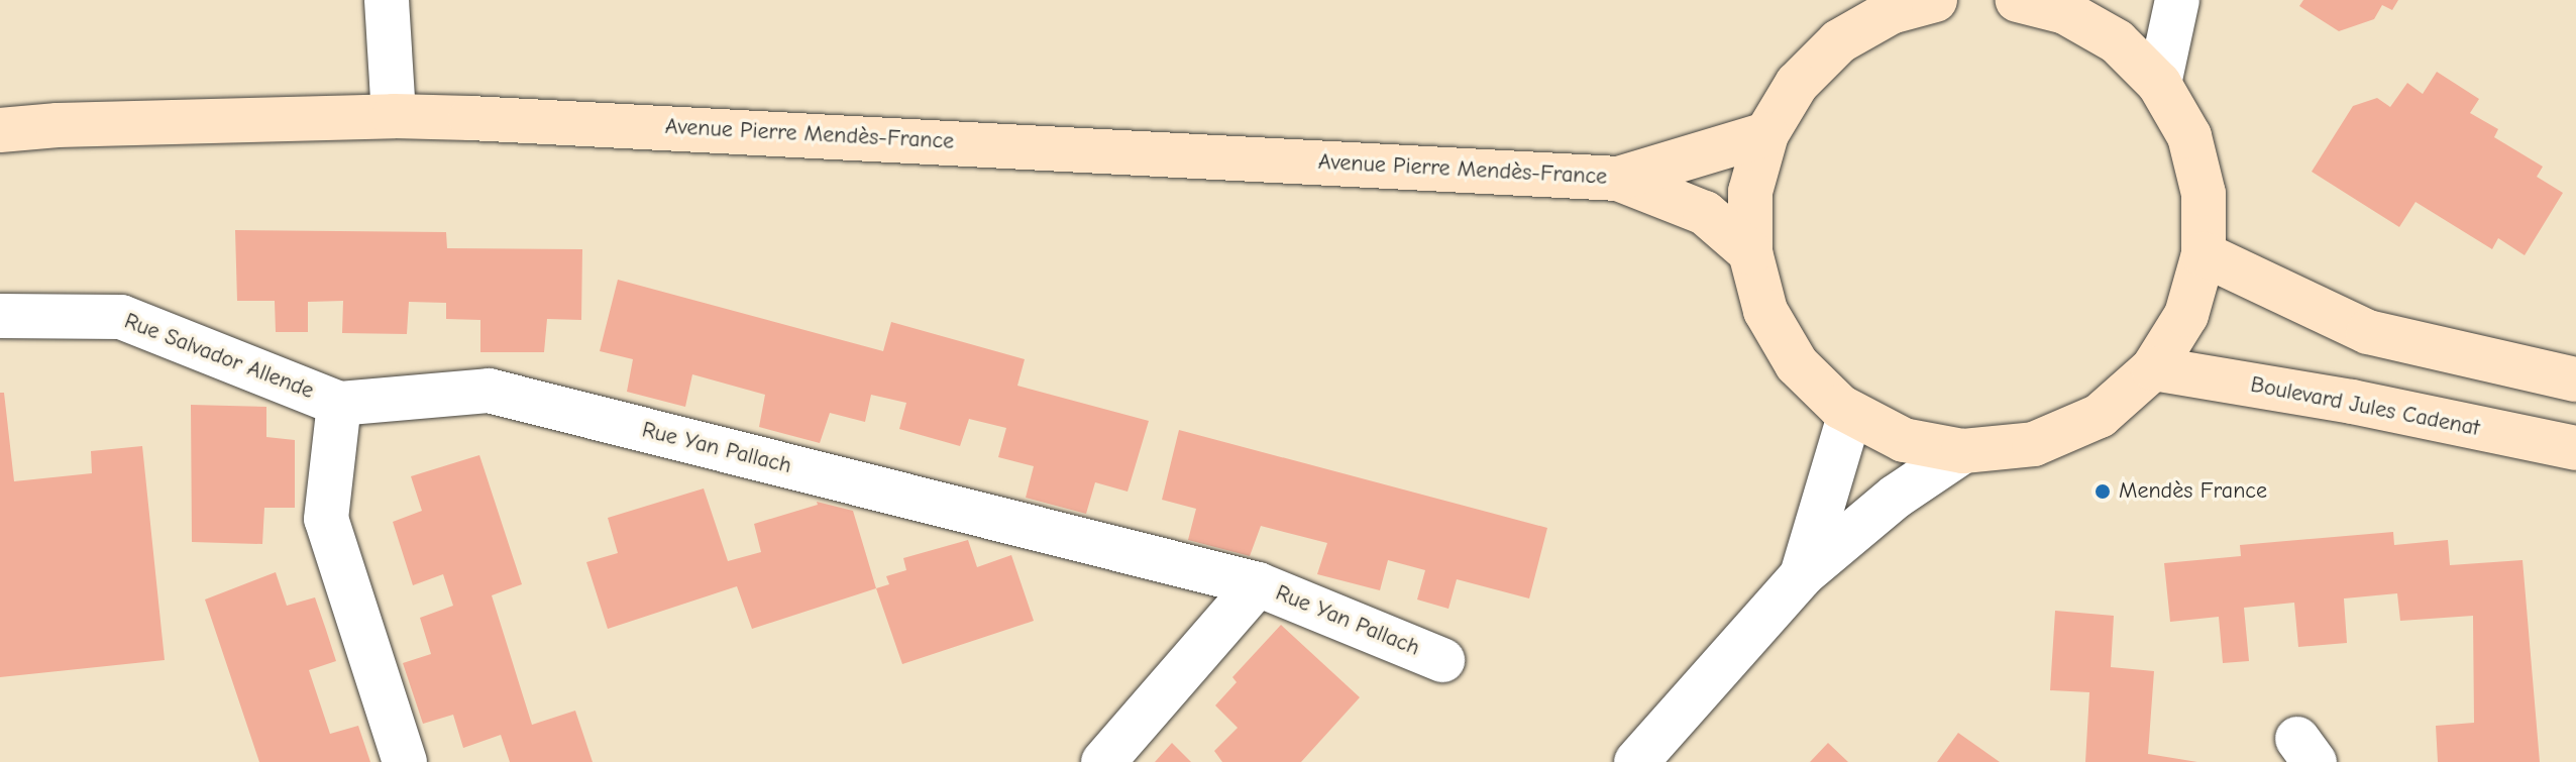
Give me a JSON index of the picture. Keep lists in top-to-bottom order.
{
  "streets": {
    "street": [
      "Avenue Pierre Mendès-France",
      "Rue Salvador Allende",
      "Boulevard Jules Cadenat",
      "Rue Yan Pallach"
    ]
  },
  "crossings": [
    ["Rue Salvador Allende", "Rue Yan Pallach"]
  ],
  "places": ["Mendès France"]
}
